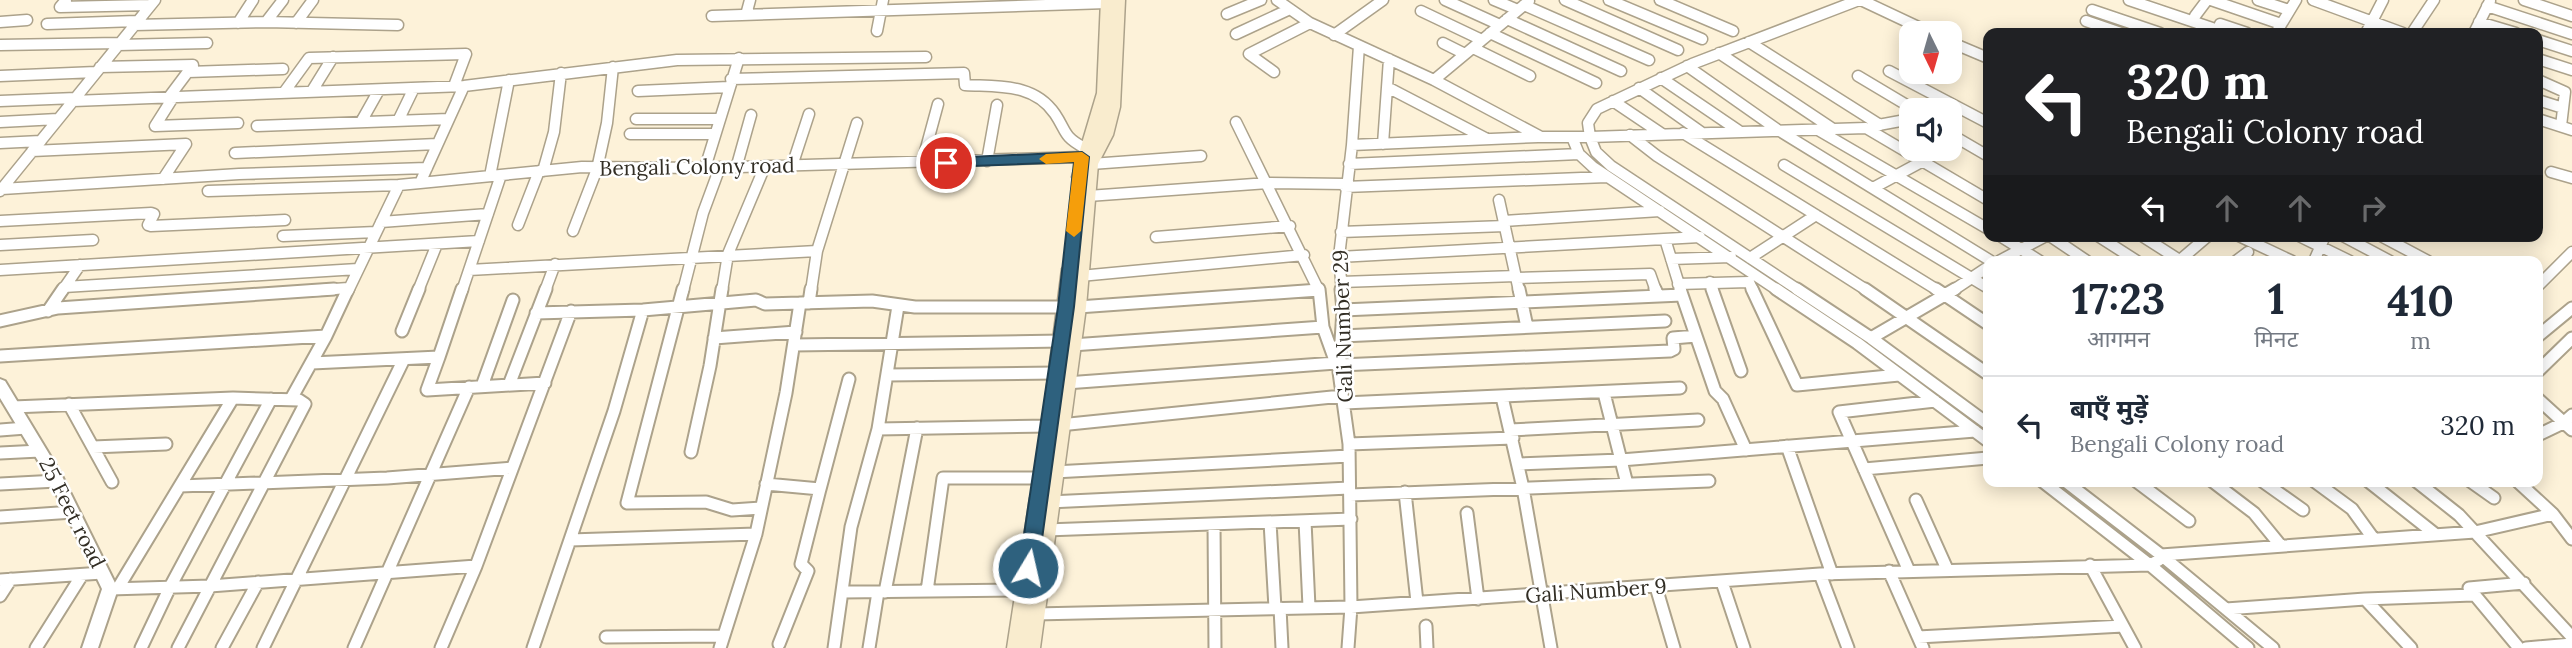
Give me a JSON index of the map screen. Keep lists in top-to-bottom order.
{
  "streets": {
    "street": [
      "Bengali Colony road",
      "Gali Number 29",
      "25 Feet road",
      "Gali Number 9"
    ]
  },
  "crossings": [
    ["Gali Number 29", "Gali Number 9"]
  ],
  "north": "bottom",
  "page": {
    "turn": ["320 m", "Bengali Colony road"],
    "eta": [
      "17:23",
      "आगमन",
      "1",
      "मिनट",
      "410",
      "m"
    ],
    "list": [
      {
        "name": "बाएँ मुड़ें",
        "note": "Bengali Colony road",
        "value": "320 m"
      }
    ]
  }
}
